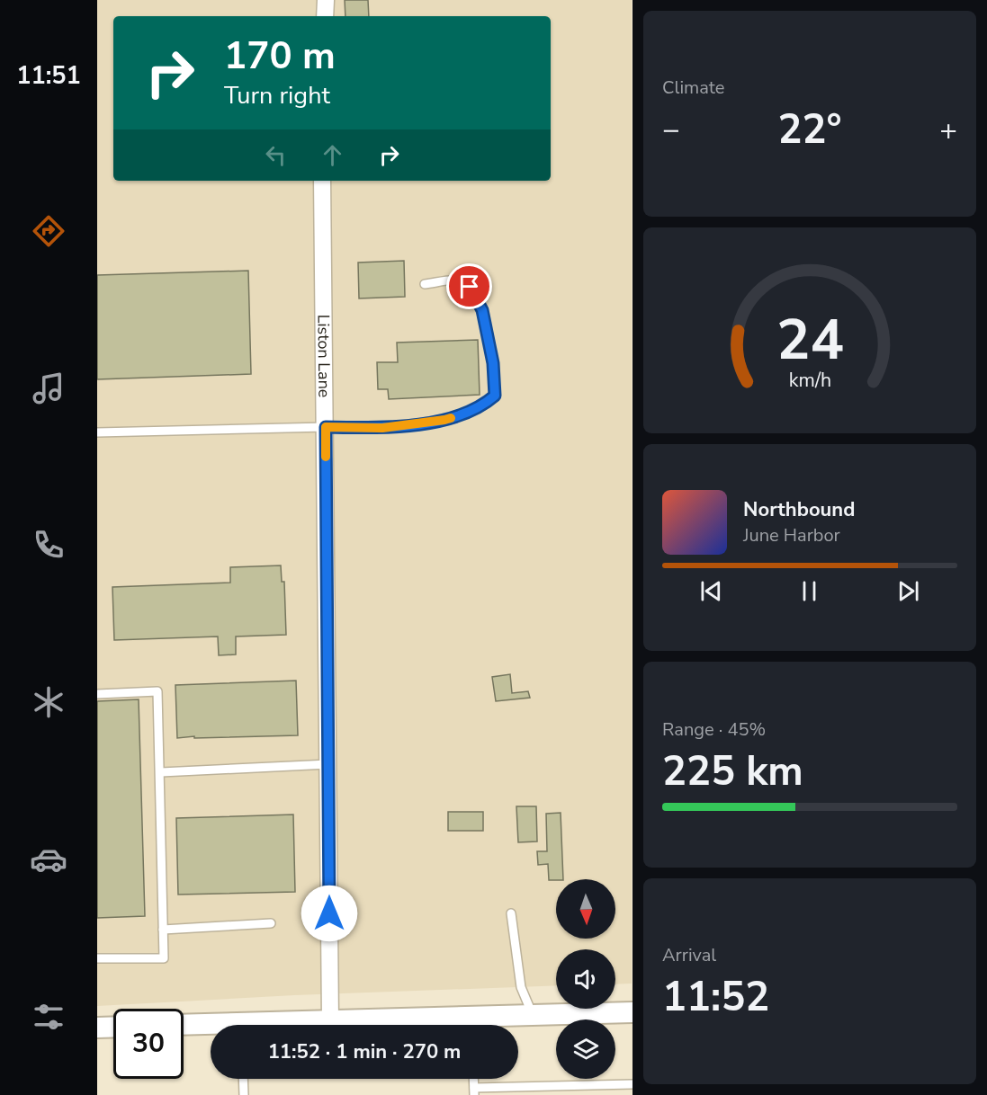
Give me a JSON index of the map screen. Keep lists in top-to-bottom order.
{
  "streets": {
    "street": ["Liston Lane"]
  },
  "north": "bottom",
  "page": {
    "tabs": "11:51",
    "tile": [
      "Climate",
      ["Range · 45%", "225 km"],
      ["Arrival", "11:52"]
    ],
    "turn": ["170 m", "Turn right"],
    "heat": ["−", "22°", "+"],
    "song": ["Northbound", "June Harbor"],
    "limit": "30",
    "trip": "11:52 · 1 min · 270 m",
    "gauge": ["24", "km/h"]
  }
}
